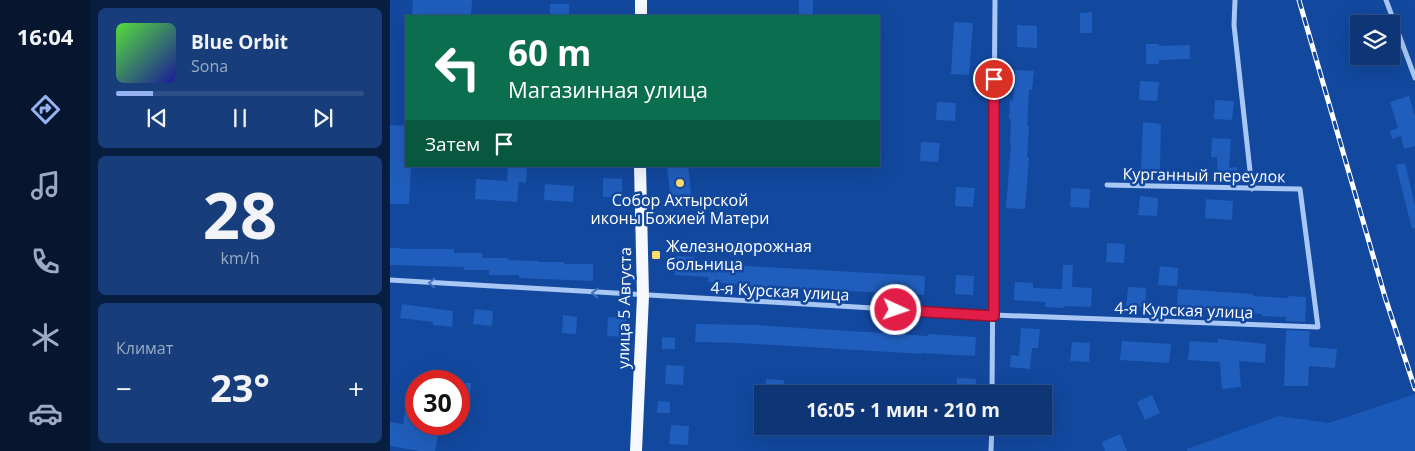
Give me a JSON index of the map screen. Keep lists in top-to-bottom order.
{
  "streets": {
    "main road": ["улица 5 Августа"],
    "street": ["Курганный переулок", "4-я Курская улица"]
  },
  "crossings": [
    ["Курганный переулок", "4-я Курская улица"],
    ["4-я Курская улица", "улица 5 Августа"]
  ],
  "places": {
    "other": ["Собор Ахтырской иконы Божией Матери"],
    "transit": ["Железнодорожная больница"]
  },
  "page": {
    "tabs": "16:04",
    "turn": ["60 m", "Магазинная улица"],
    "song": ["Blue Orbit", "Sona"],
    "then": "Затем",
    "tile": [
      ["28", "km/h"],
      "Климат"
    ],
    "heat": ["−", "23°", "+"],
    "limit": "30",
    "trip": "16:05 · 1 мин · 210 m"
  }
}
